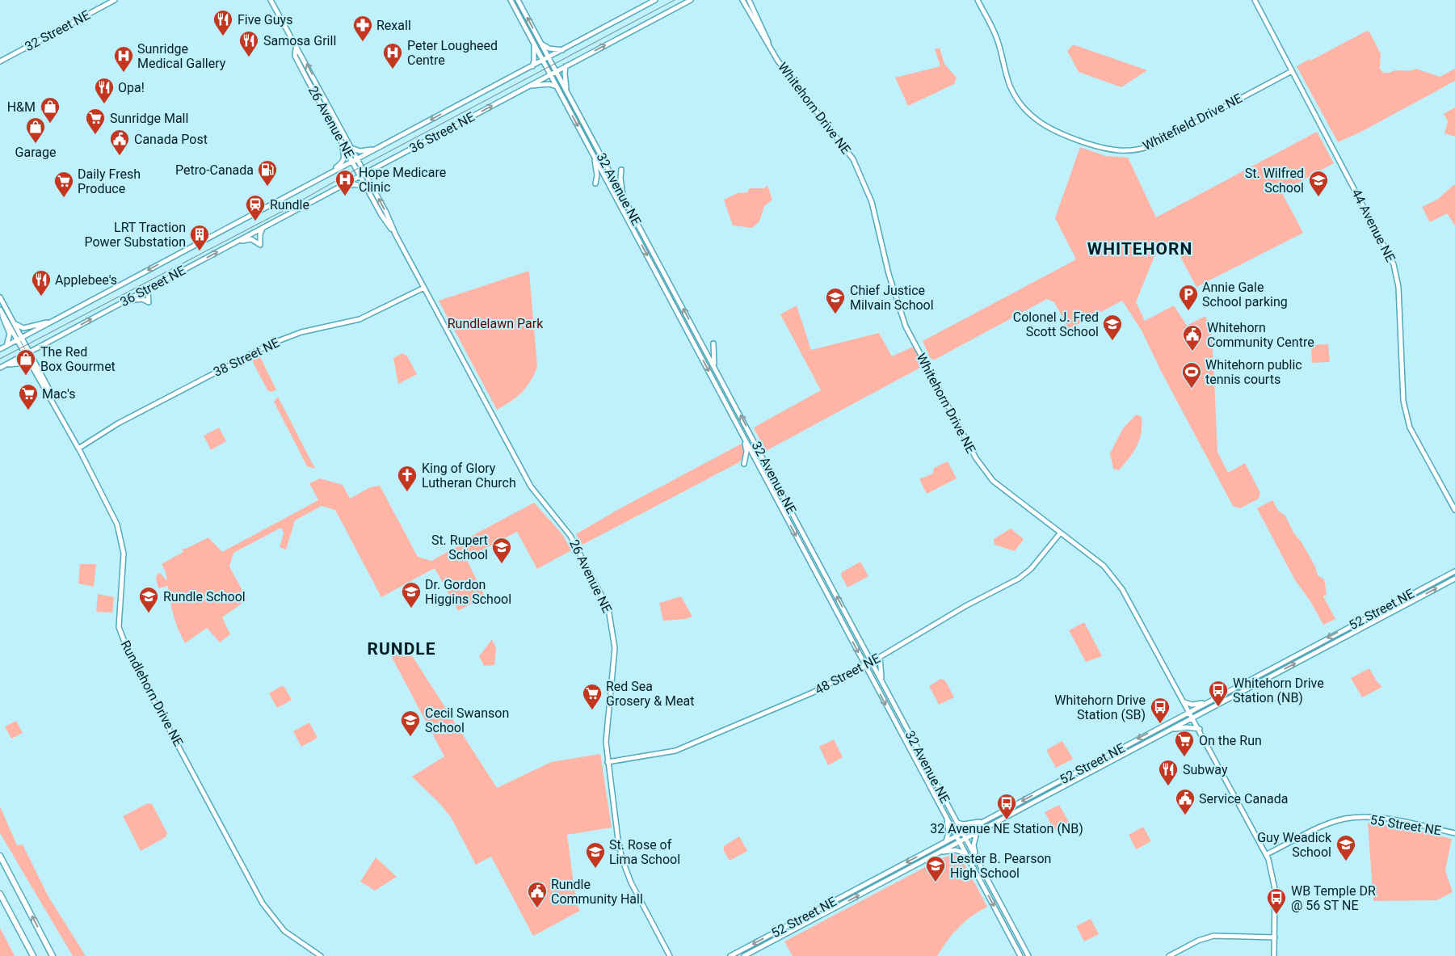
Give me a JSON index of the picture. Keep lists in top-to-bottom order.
{
  "streets": {
    "main road": [
      "32 Street NE",
      "Whitehorn Drive NE",
      "26 Avenue NE",
      "Whitefield Drive NE",
      "36 Street NE",
      "32 Avenue NE",
      "44 Avenue NE",
      "38 Street NE",
      "52 Street NE",
      "48 Street NE",
      "Rundlehorn Drive NE",
      "55 Street NE"
    ]
  },
  "crossings": [
    ["Whitehorn Drive NE", "52 Street NE"],
    ["Whitehorn Drive NE", "48 Street NE"],
    ["Whitehorn Drive NE", "55 Street NE"],
    ["26 Avenue NE", "36 Street NE"],
    ["26 Avenue NE", "38 Street NE"],
    ["26 Avenue NE", "48 Street NE"],
    ["Whitefield Drive NE", "44 Avenue NE"],
    ["36 Street NE", "32 Avenue NE"],
    ["36 Street NE", "Rundlehorn Drive NE"],
    ["32 Avenue NE", "52 Street NE"],
    ["32 Avenue NE", "48 Street NE"],
    ["38 Street NE", "Rundlehorn Drive NE"]
  ],
  "districts": ["WHITEHORN", "RUNDLE"],
  "parks": ["Rundlelawn Park"],
  "places": {
    "restaurant": [
      "Five Guys",
      "Samosa Grill",
      "Opa!",
      "Applebee's",
      "Subway"
    ],
    "pharmacy": ["Rexall"],
    "hospital": ["Peter Lougheed Centre", "Sunridge Medical Gallery", "Hope Medicare Clinic"],
    "shop": ["H&M", "Garage", "The Red Box Gourmet"],
    "supermarket": [
      "Sunridge Mall",
      "Daily Fresh Produce",
      "Mac's",
      "Red Sea Grosery & Meat",
      "On the Run"
    ],
    "public building": [
      "Canada Post",
      "Whitehorn Community Centre",
      "Service Canada",
      "Rundle Community Hall"
    ],
    "fuel station": ["Petro-Canada"],
    "school or university": [
      "St. Wilfred School",
      "Chief Justice Milvain School",
      "Colonel J. Fred Scott School",
      "St. Rupert School",
      "Dr. Gordon Higgins School",
      "Rundle School",
      "Cecil Swanson School",
      "Guy Weadick School",
      "St. Rose of Lima School",
      "Lester B. Pearson High School"
    ],
    "station": ["Rundle"],
    "building": ["LRT Traction Power Substation"],
    "parking": ["Annie Gale School parking"],
    "sports": ["Whitehorn public tennis courts"],
    "church": ["King of Glory Lutheran Church"],
    "bus stop": [
      "Whitehorn Drive Station (NB)",
      "Whitehorn Drive Station (SB)",
      "32 Avenue NE Station (NB)",
      "WB Temple DR @ 56 ST NE"
    ]
  }
}
